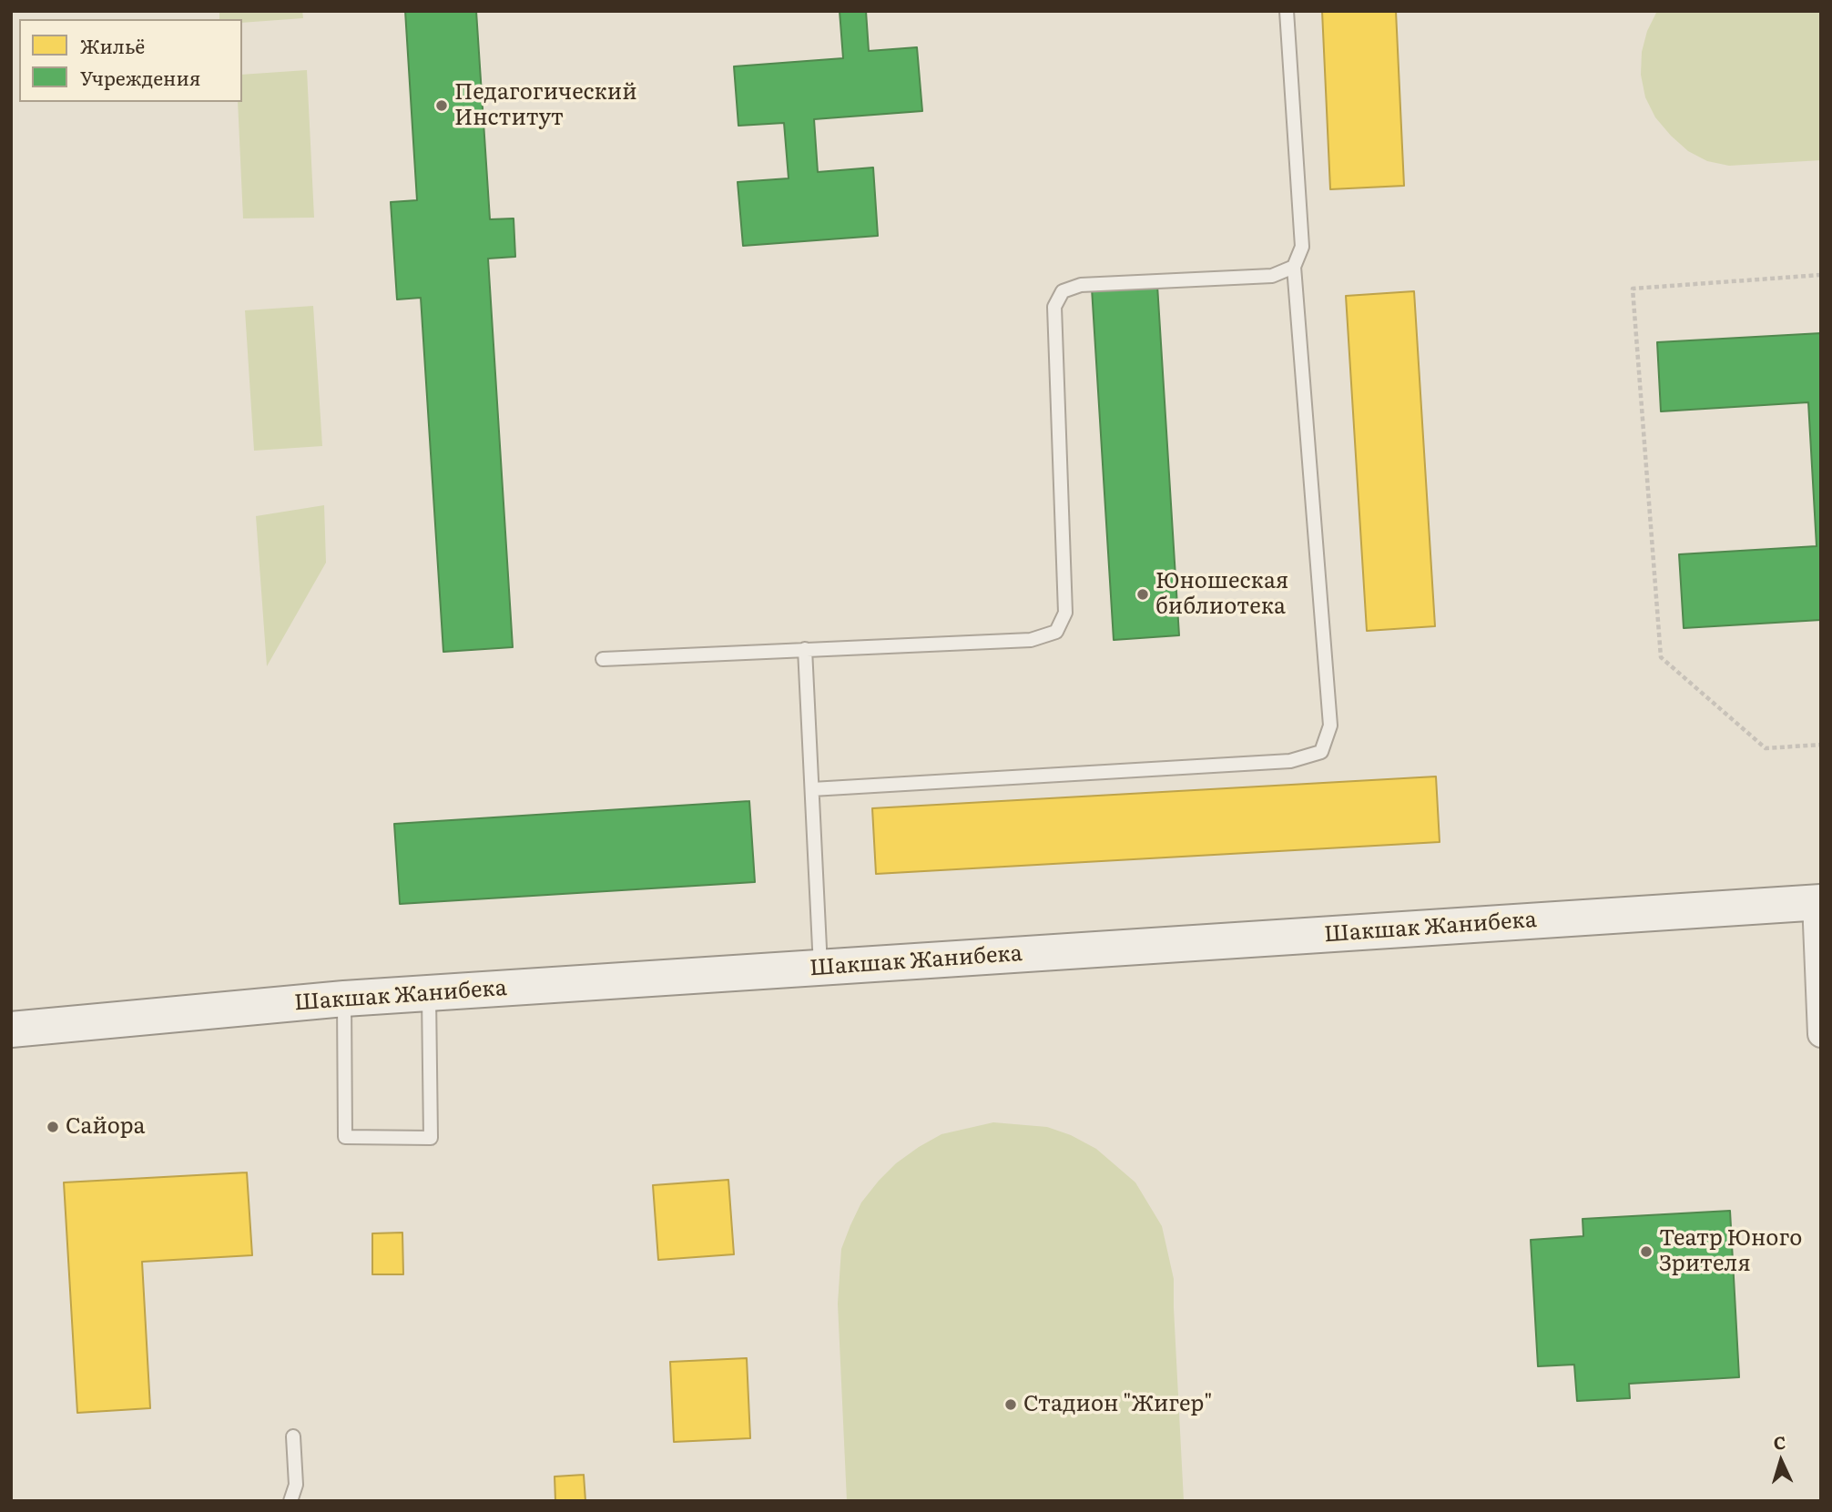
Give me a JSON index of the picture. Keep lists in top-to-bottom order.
{
  "streets": {
    "main road": ["Шакшак Жанибека"]
  },
  "places": [
    "Педагогический Институт",
    "Юношеская библиотека",
    "Сайора",
    "Театр Юного Зрителя",
    "Стадион \"Жигер\""
  ],
  "legend": ["Жильё", "Учреждения"],
  "north": "top"
}
